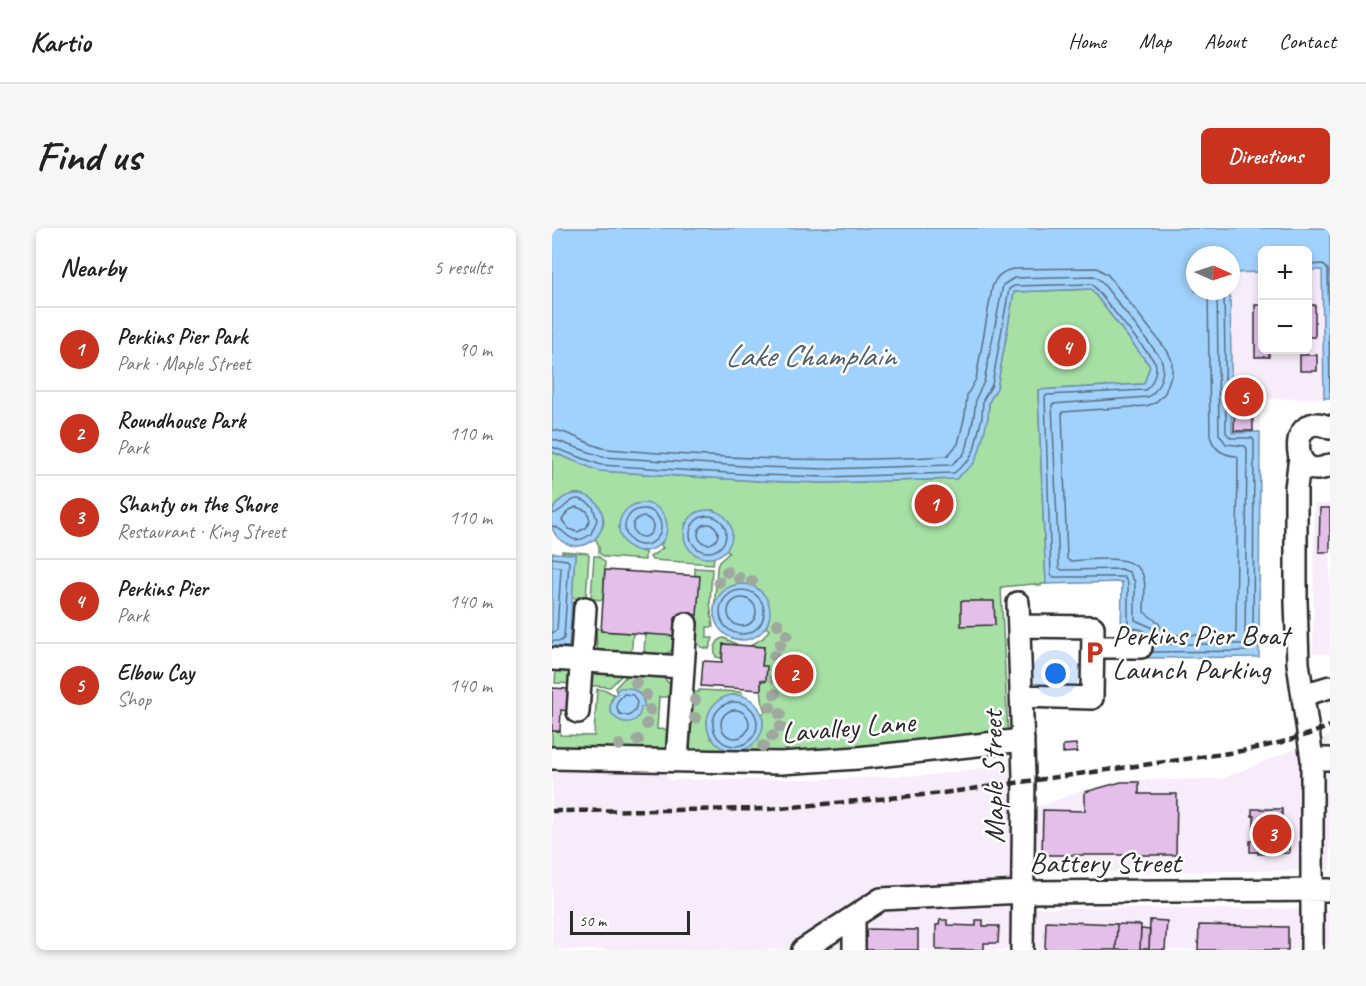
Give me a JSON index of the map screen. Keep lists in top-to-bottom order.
{
  "streets": {
    "street": ["Lavalley Lane", "Maple Street", "Battery Street"]
  },
  "crossings": [
    ["Lavalley Lane", "Maple Street"],
    ["Maple Street", "Battery Street"]
  ],
  "water": ["Lake Champlain"],
  "places": {
    "parking": ["Perkins Pier Boat Launch Parking"]
  },
  "scale_bar": "50 m",
  "north": "right",
  "page": {
    "header": "Kartio",
    "nav": [
      "Home",
      "Map",
      "About",
      "Contact"
    ],
    "buttons": "Directions",
    "title": "Find us",
    "heading": ["Nearby", "5 results"],
    "map_buttons": ["+", "−"],
    "list": [
      {
        "mark": "1",
        "name": "Perkins Pier Park",
        "note": "Park · Maple Street",
        "value": "90 m"
      },
      {
        "mark": "2",
        "name": "Roundhouse Park",
        "note": "Park",
        "value": "110 m"
      },
      {
        "mark": "3",
        "name": "Shanty on the Shore",
        "note": "Restaurant · King Street",
        "value": "110 m"
      },
      {
        "mark": "4",
        "name": "Perkins Pier",
        "note": "Park",
        "value": "140 m"
      },
      {
        "mark": "5",
        "name": "Elbow Cay",
        "note": "Shop",
        "value": "140 m"
      }
    ],
    "pins": [
      "4",
      "5",
      "1",
      "2",
      "3"
    ],
    "scale": "50 m"
  }
}
